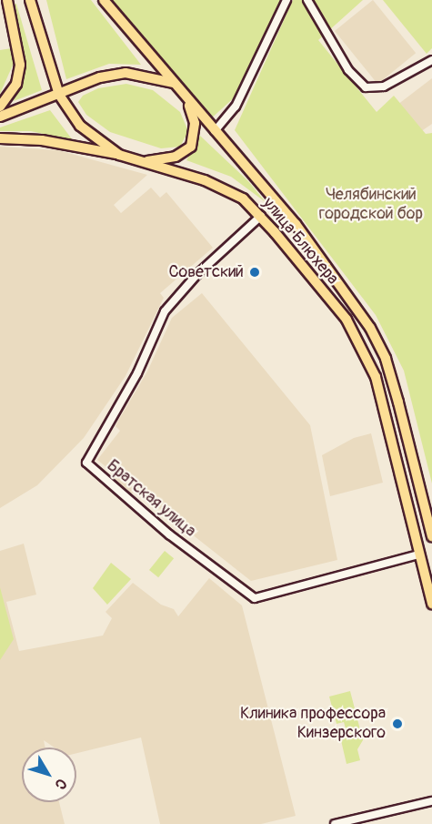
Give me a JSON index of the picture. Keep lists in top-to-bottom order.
{
  "streets": {
    "main road": ["улица Блюхера"],
    "street": ["Братская улица"]
  },
  "crossings": [
    ["улица Блюхера", "Братская улица"]
  ],
  "parks": ["Челябинский городской бор"],
  "places": ["Советский", "Клиника профессора Кинзерского"],
  "north": "bottom right"
}
